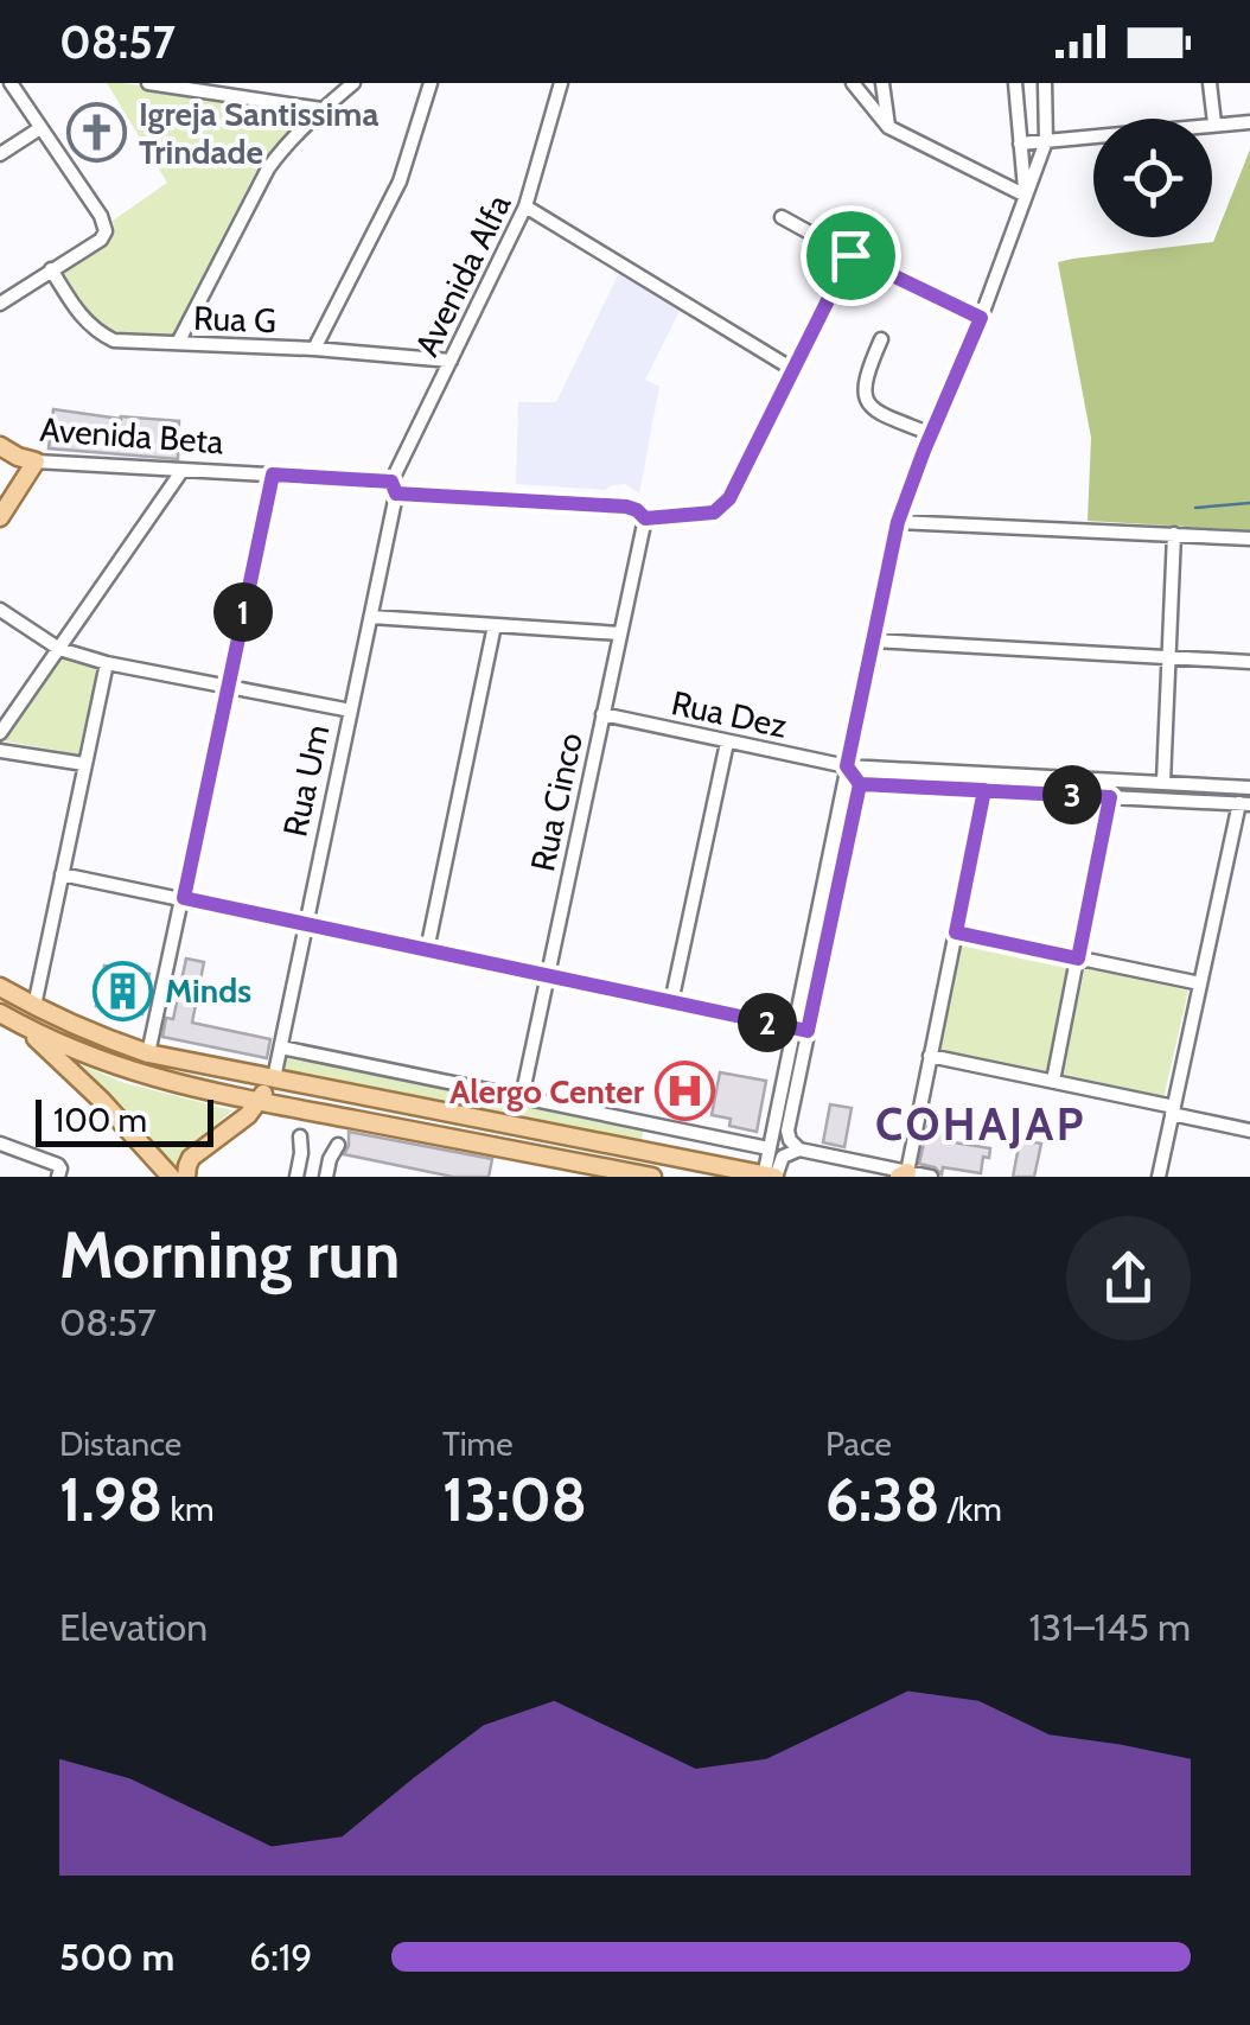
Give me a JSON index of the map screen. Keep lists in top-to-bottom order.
{
  "streets": {
    "main road": ["Avenida Beta"],
    "street": [
      "Avenida Alfa",
      "Rua G",
      "Rua Dez",
      "Rua Um",
      "Rua Cinco"
    ]
  },
  "crossings": [
    ["Avenida Alfa", "Rua G"],
    ["Avenida Alfa", "Avenida Beta"],
    ["Avenida Alfa", "Rua Um"],
    ["Avenida Beta", "Rua Um"],
    ["Avenida Beta", "Rua Cinco"],
    ["Rua Dez", "Rua Cinco"]
  ],
  "districts": ["COHAJAP"],
  "places": {
    "church": ["Igreja Santissima Trindade"],
    "building": ["Minds"],
    "hospital": ["Alergo Center"]
  },
  "scale_bar": "100 m",
  "page": {
    "status": "08:57",
    "pins": ["1", "3", "2"],
    "scale": "100 m",
    "heading": ["Morning run", "08:57"],
    "stats": [
      ["Distance", "1.98 km"],
      ["Time", "13:08"],
      ["Pace", "6:38 /km"]
    ],
    "chart": ["Elevation", "131–145 m"],
    "list": [
      {
        "name": "500 m",
        "note": "6:19"
      }
    ]
  }
}
